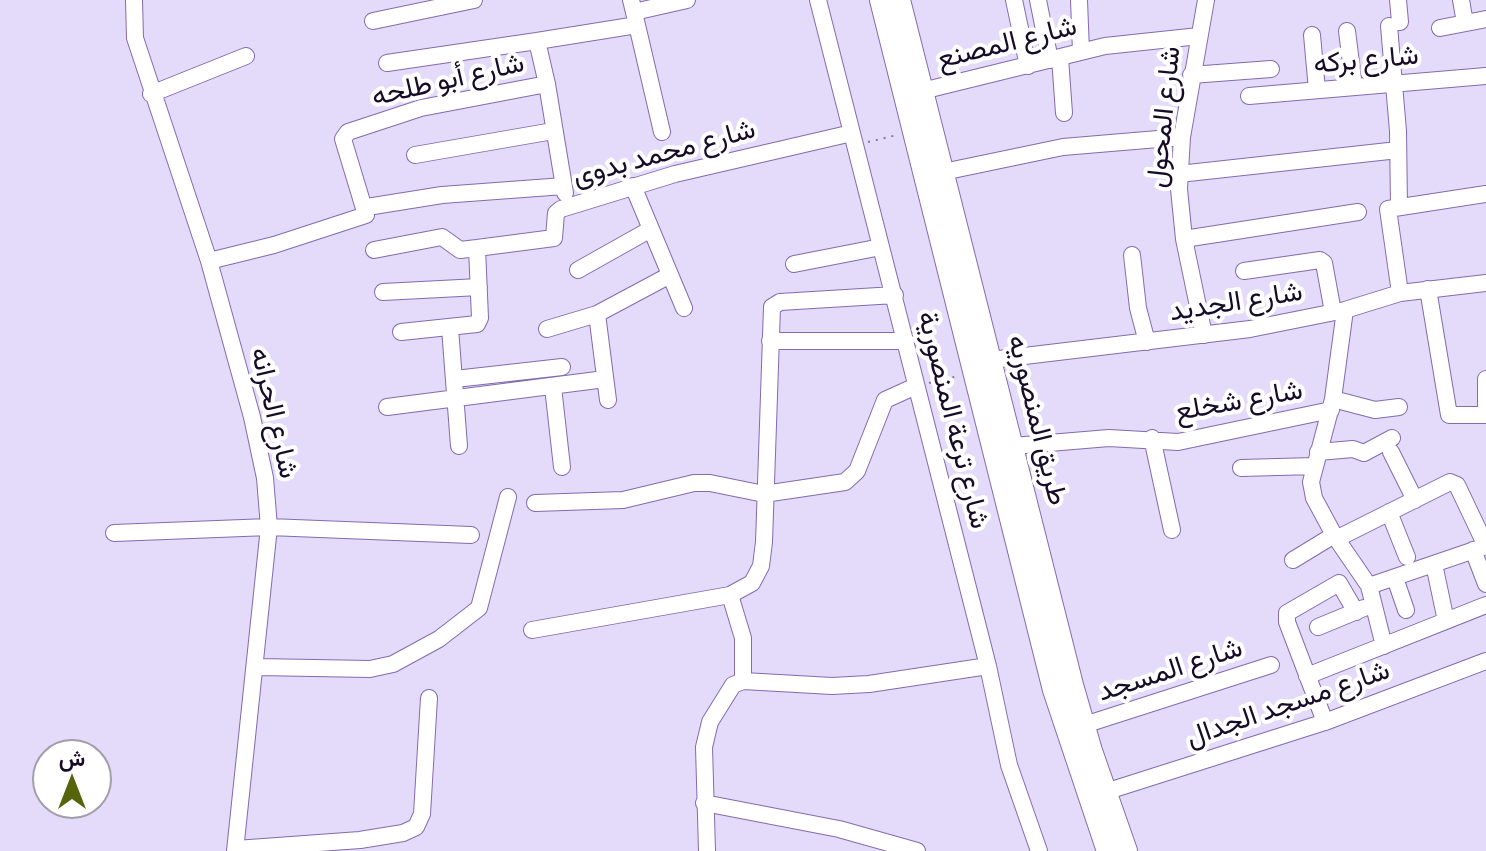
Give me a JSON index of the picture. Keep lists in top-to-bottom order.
{
  "streets": {
    "main road": ["طريق المنصوريه"],
    "street": [
      "شارع المصنع",
      "شارع بركه",
      "شارع أبو طلحه",
      "شارع المحول",
      "شارع محمد بدوى",
      "شارع الجديد",
      "شارع شخلع",
      "شارع الحرانه",
      "شارع ترعة المنصورية",
      "شارع المسجد",
      "شارع مسجد الجدال"
    ]
  },
  "crossings": [
    ["شارع المصنع", "شارع المحول"],
    ["شارع المصنع", "طريق المنصوريه"],
    ["شارع المحول", "شارع الجديد"],
    ["شارع محمد بدوى", "شارع ترعة المنصورية"],
    ["شارع الجديد", "طريق المنصوريه"],
    ["شارع شخلع", "طريق المنصوريه"],
    ["طريق المنصوريه", "شارع المسجد"],
    ["طريق المنصوريه", "شارع مسجد الجدال"]
  ],
  "north": "top"
}
